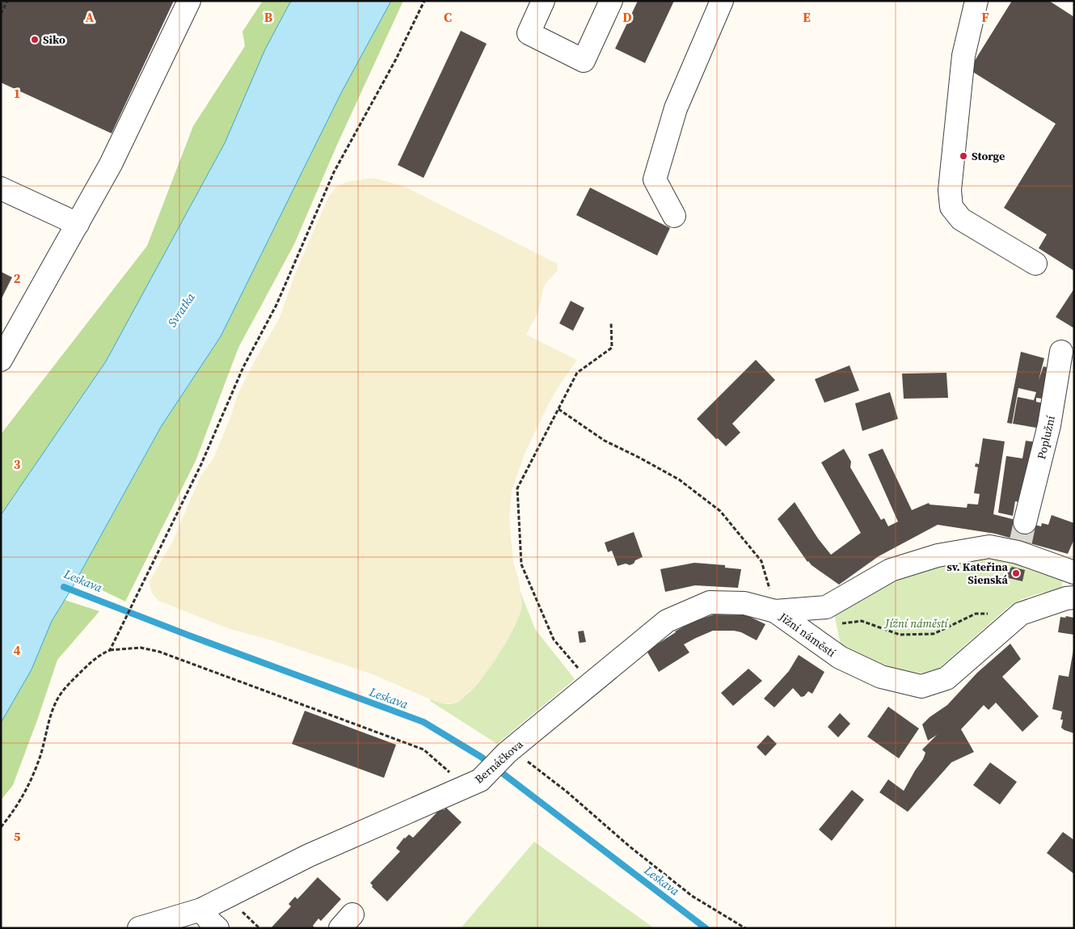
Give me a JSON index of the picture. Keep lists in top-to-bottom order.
{
  "streets": {
    "street": ["Poplužní", "Jižní náměstí", "Bernáčkova"]
  },
  "crossings": [
    ["Poplužní", "Jižní náměstí"],
    ["Jižní náměstí", "Bernáčkova"]
  ],
  "water": ["Svratka", "Leskava"],
  "parks": ["Jížní náměstí"],
  "places": ["Siko", "Storge", "sv. Kateřina Sienská"],
  "grid": {
    "columns": [
      "A",
      "B",
      "C",
      "D",
      "E",
      "F"
    ],
    "rows": [
      "1",
      "2",
      "3",
      "4",
      "5"
    ]
  }
}
